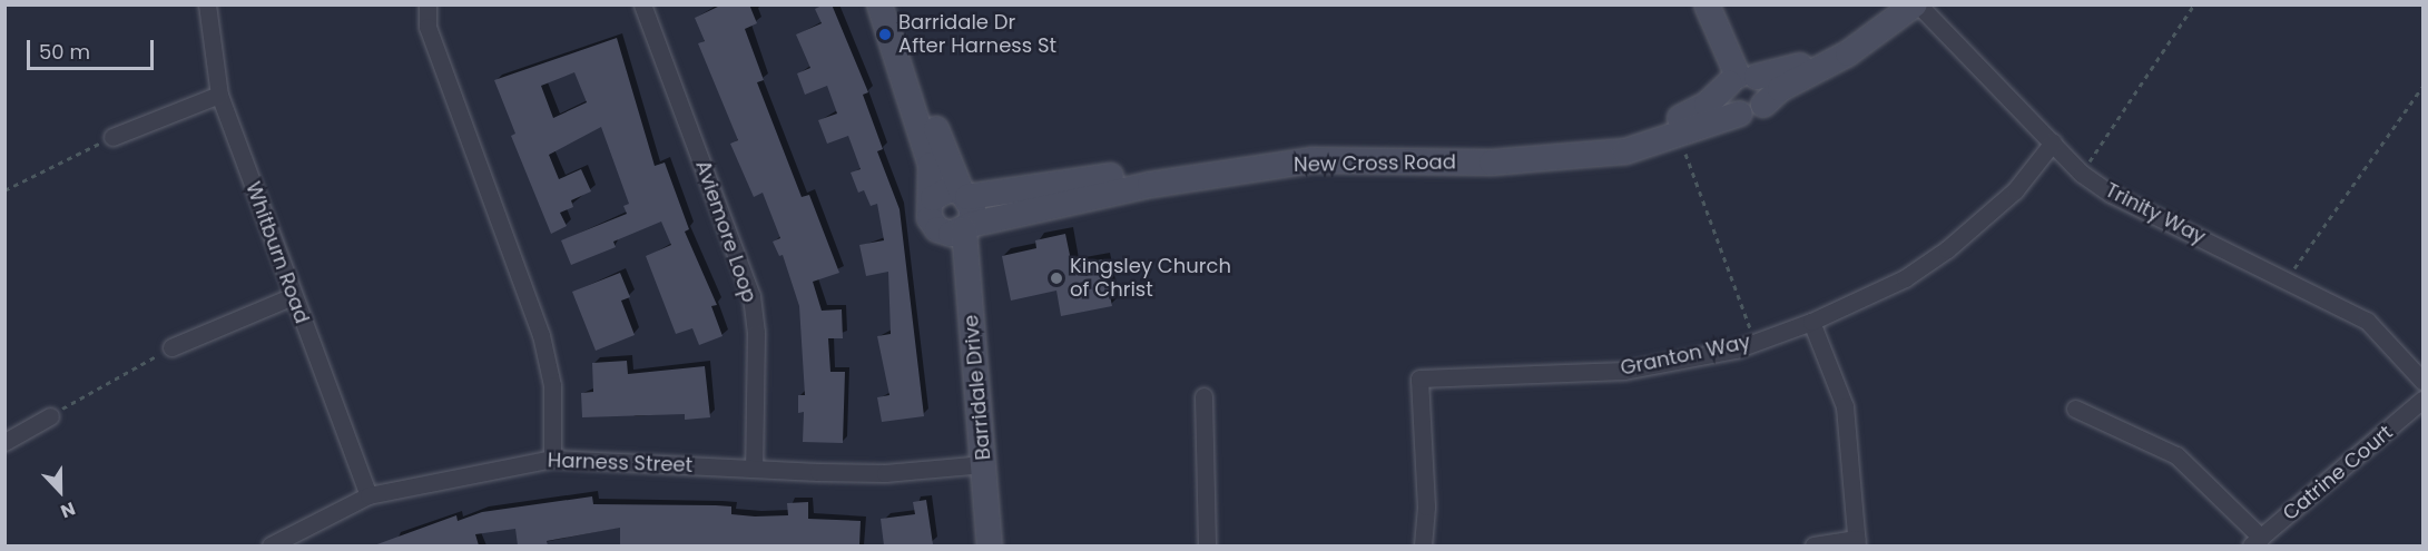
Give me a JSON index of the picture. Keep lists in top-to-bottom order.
{
  "streets": {
    "street": [
      "New Cross Road",
      "Trinity Way",
      "Aviemore Loop",
      "Whitburn Road",
      "Granton Way",
      "Barridale Drive",
      "Harness Street",
      "Catrine Court"
    ]
  },
  "crossings": [
    ["New Cross Road", "Trinity Way"],
    ["New Cross Road", "Barridale Drive"],
    ["Trinity Way", "Granton Way"],
    ["Aviemore Loop", "Harness Street"],
    ["Whitburn Road", "Harness Street"],
    ["Barridale Drive", "Harness Street"]
  ],
  "places": ["Barridale Dr After Harness St", "Kingsley Church of Christ"],
  "scale_bar": "50 m",
  "north": "bottom"
}
